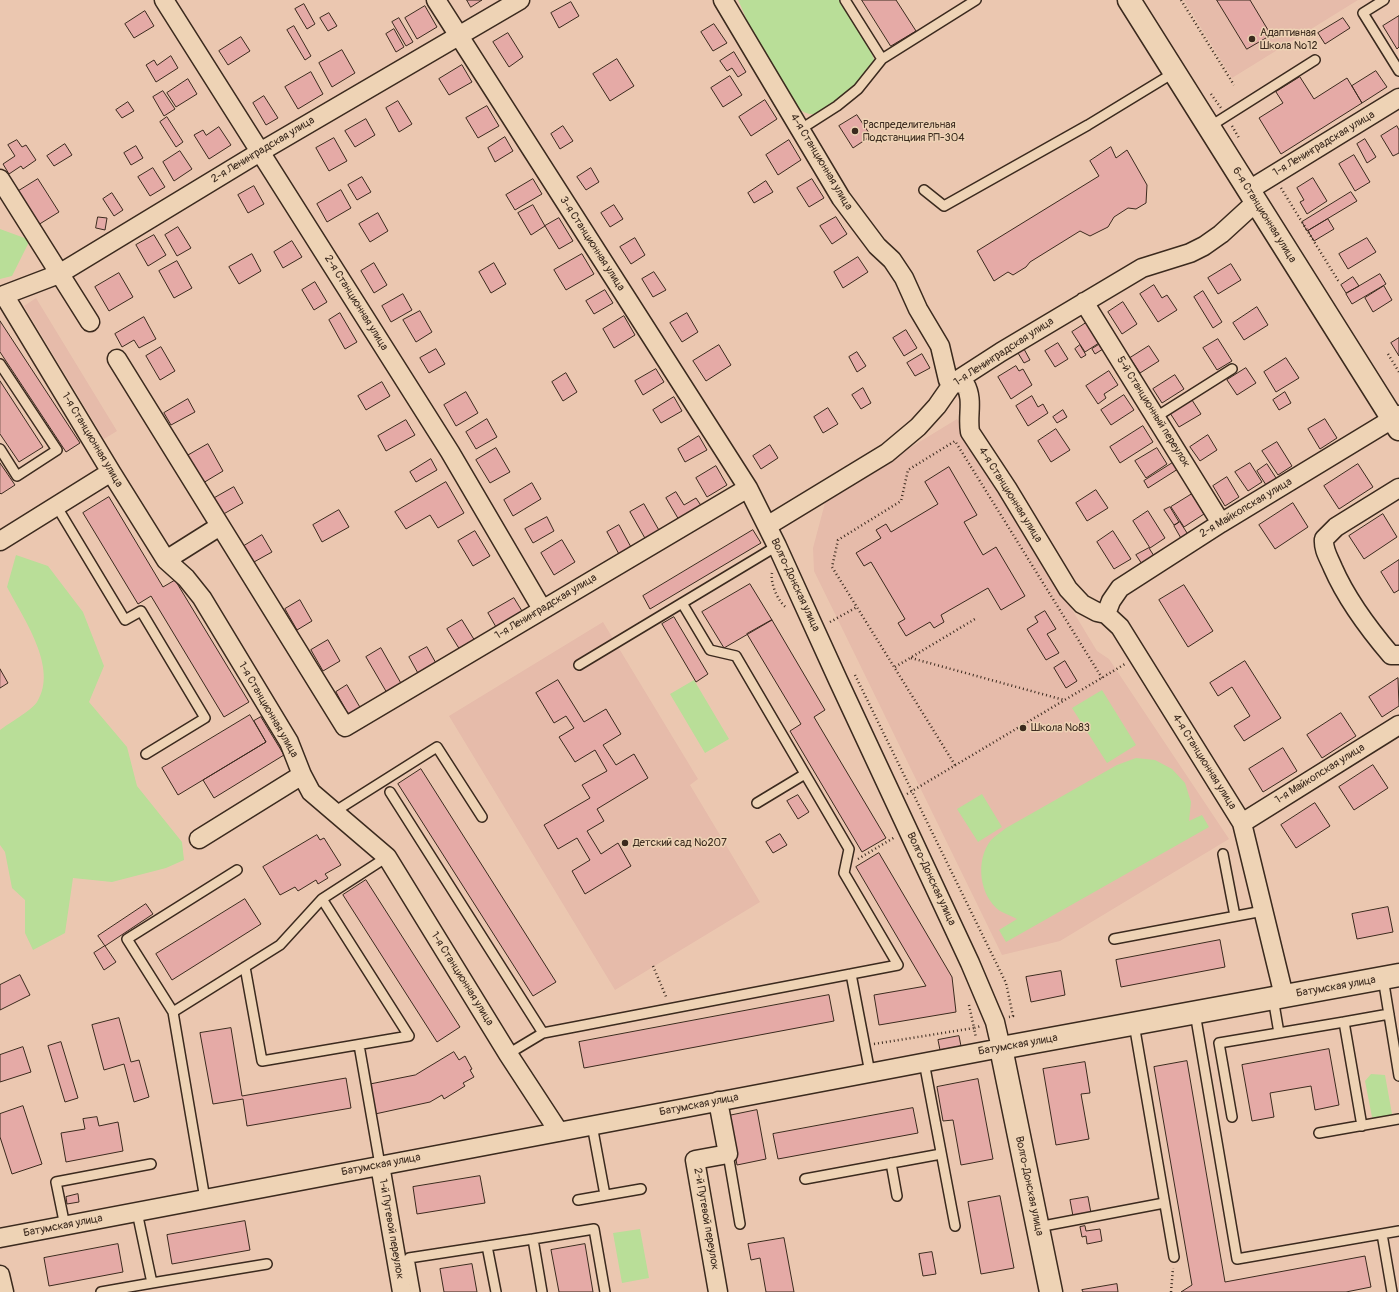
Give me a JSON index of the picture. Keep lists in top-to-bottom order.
{
  "streets": {
    "street": [
      "1-я Ленинградская улица",
      "2-я Ленинградская улица",
      "4-я Станционная улица",
      "6-я Станционная улица",
      "3-я Станционная улица",
      "2-я Станционная улица",
      "5-й Станционный переулок",
      "1-я Станционная улица",
      "2-я Майкопская улица",
      "Волго-Донская улица",
      "1-я Майкопская улица",
      "Батумская улица",
      "2-й Путевой переулок",
      "1-й Путевой переулок"
    ]
  },
  "crossings": [
    ["1-я Ленинградская улица", "4-я Станционная улица"],
    ["1-я Ленинградская улица", "6-я Станционная улица"],
    ["1-я Ленинградская улица", "3-я Станционная улица"],
    ["1-я Ленинградская улица", "2-я Станционная улица"],
    ["1-я Ленинградская улица", "5-й Станционный переулок"],
    ["1-я Ленинградская улица", "Волго-Донская улица"],
    ["2-я Ленинградская улица", "3-я Станционная улица"],
    ["2-я Ленинградская улица", "2-я Станционная улица"],
    ["2-я Ленинградская улица", "1-я Станционная улица"],
    ["4-я Станционная улица", "2-я Майкопская улица"],
    ["4-я Станционная улица", "1-я Майкопская улица"],
    ["4-я Станционная улица", "Батумская улица"],
    ["6-я Станционная улица", "2-я Майкопская улица"],
    ["3-я Станционная улица", "Волго-Донская улица"],
    ["5-й Станционный переулок", "2-я Майкопская улица"],
    ["1-я Станционная улица", "Батумская улица"],
    ["Волго-Донская улица", "Батумская улица"],
    ["Батумская улица", "1-й Путевой переулок"]
  ],
  "places": [
    "Адаптивная Школа №12",
    "Распределительная Подстанциия РП-304",
    "Школа №83",
    "Детский сад №207"
  ]
}
